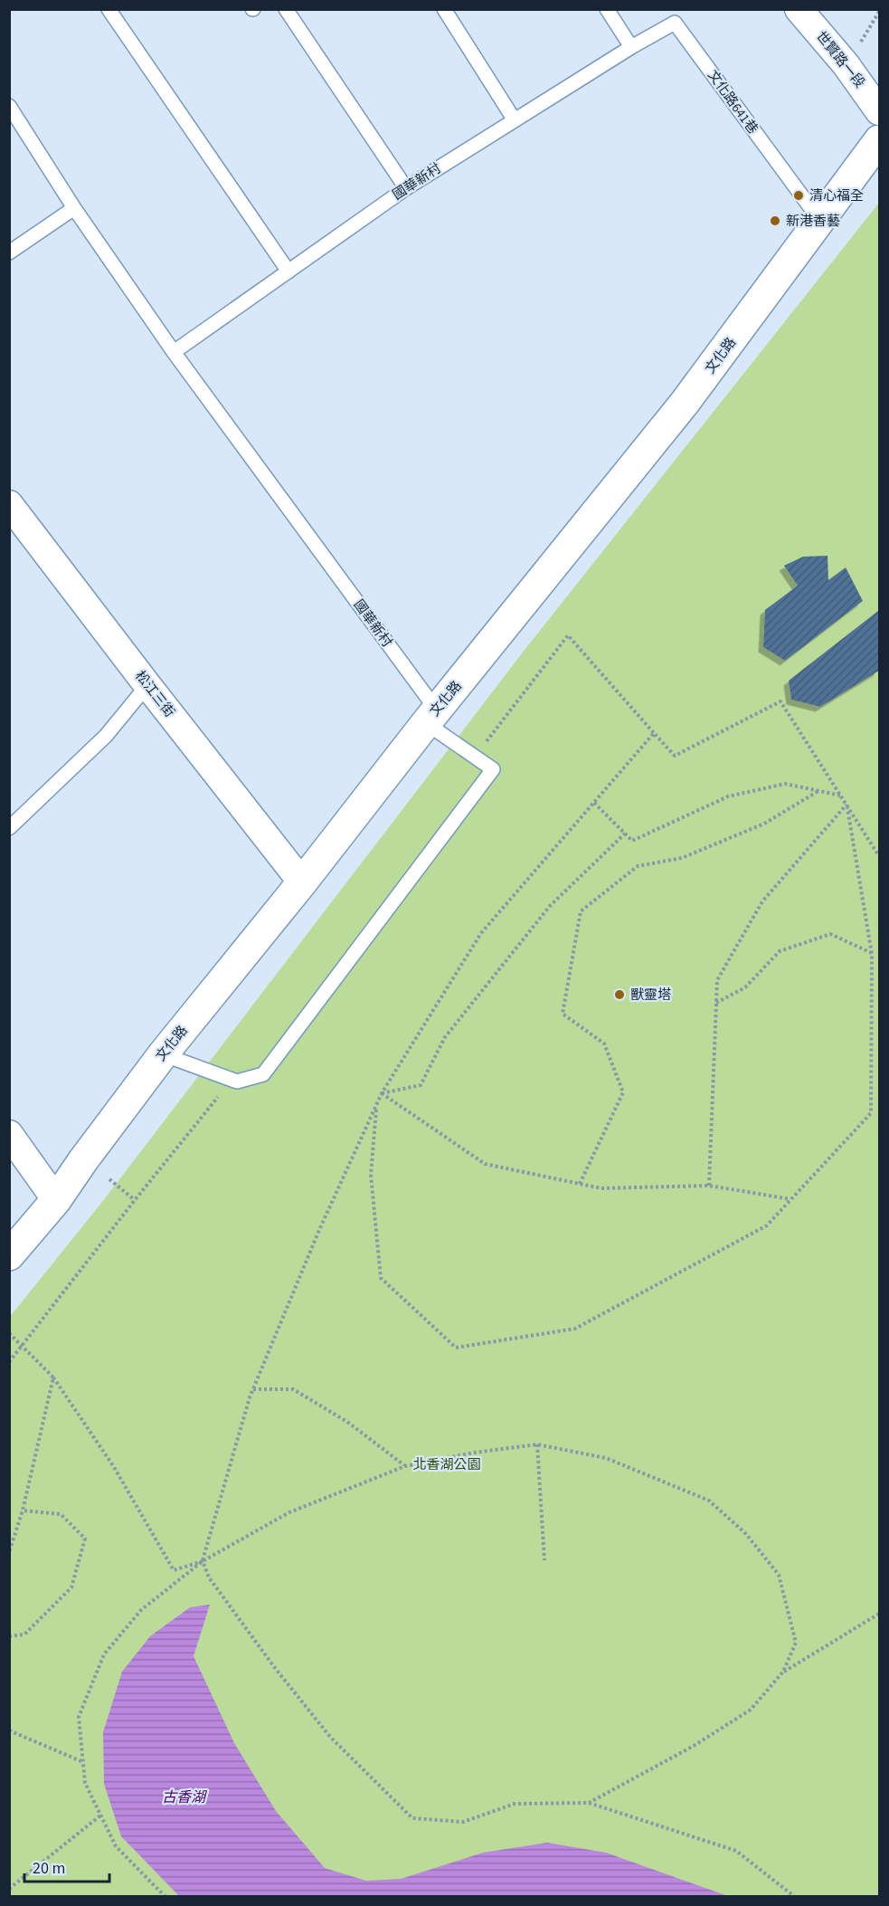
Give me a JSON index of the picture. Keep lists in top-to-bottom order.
{
  "streets": {
    "street": ["世賢路一段", "文化路", "松江三街"],
    "lane": ["文化路641巷", "國華新村"]
  },
  "crossings": [
    ["文化路641巷", "國華新村"],
    ["文化路641巷", "文化路"],
    ["國華新村", "文化路"],
    ["文化路", "松江三街"]
  ],
  "water": ["古香湖"],
  "parks": ["北香湖公園"],
  "places": ["清心福全", "新港香藝", "獸靈塔"],
  "scale_bar": "20 m"
}
